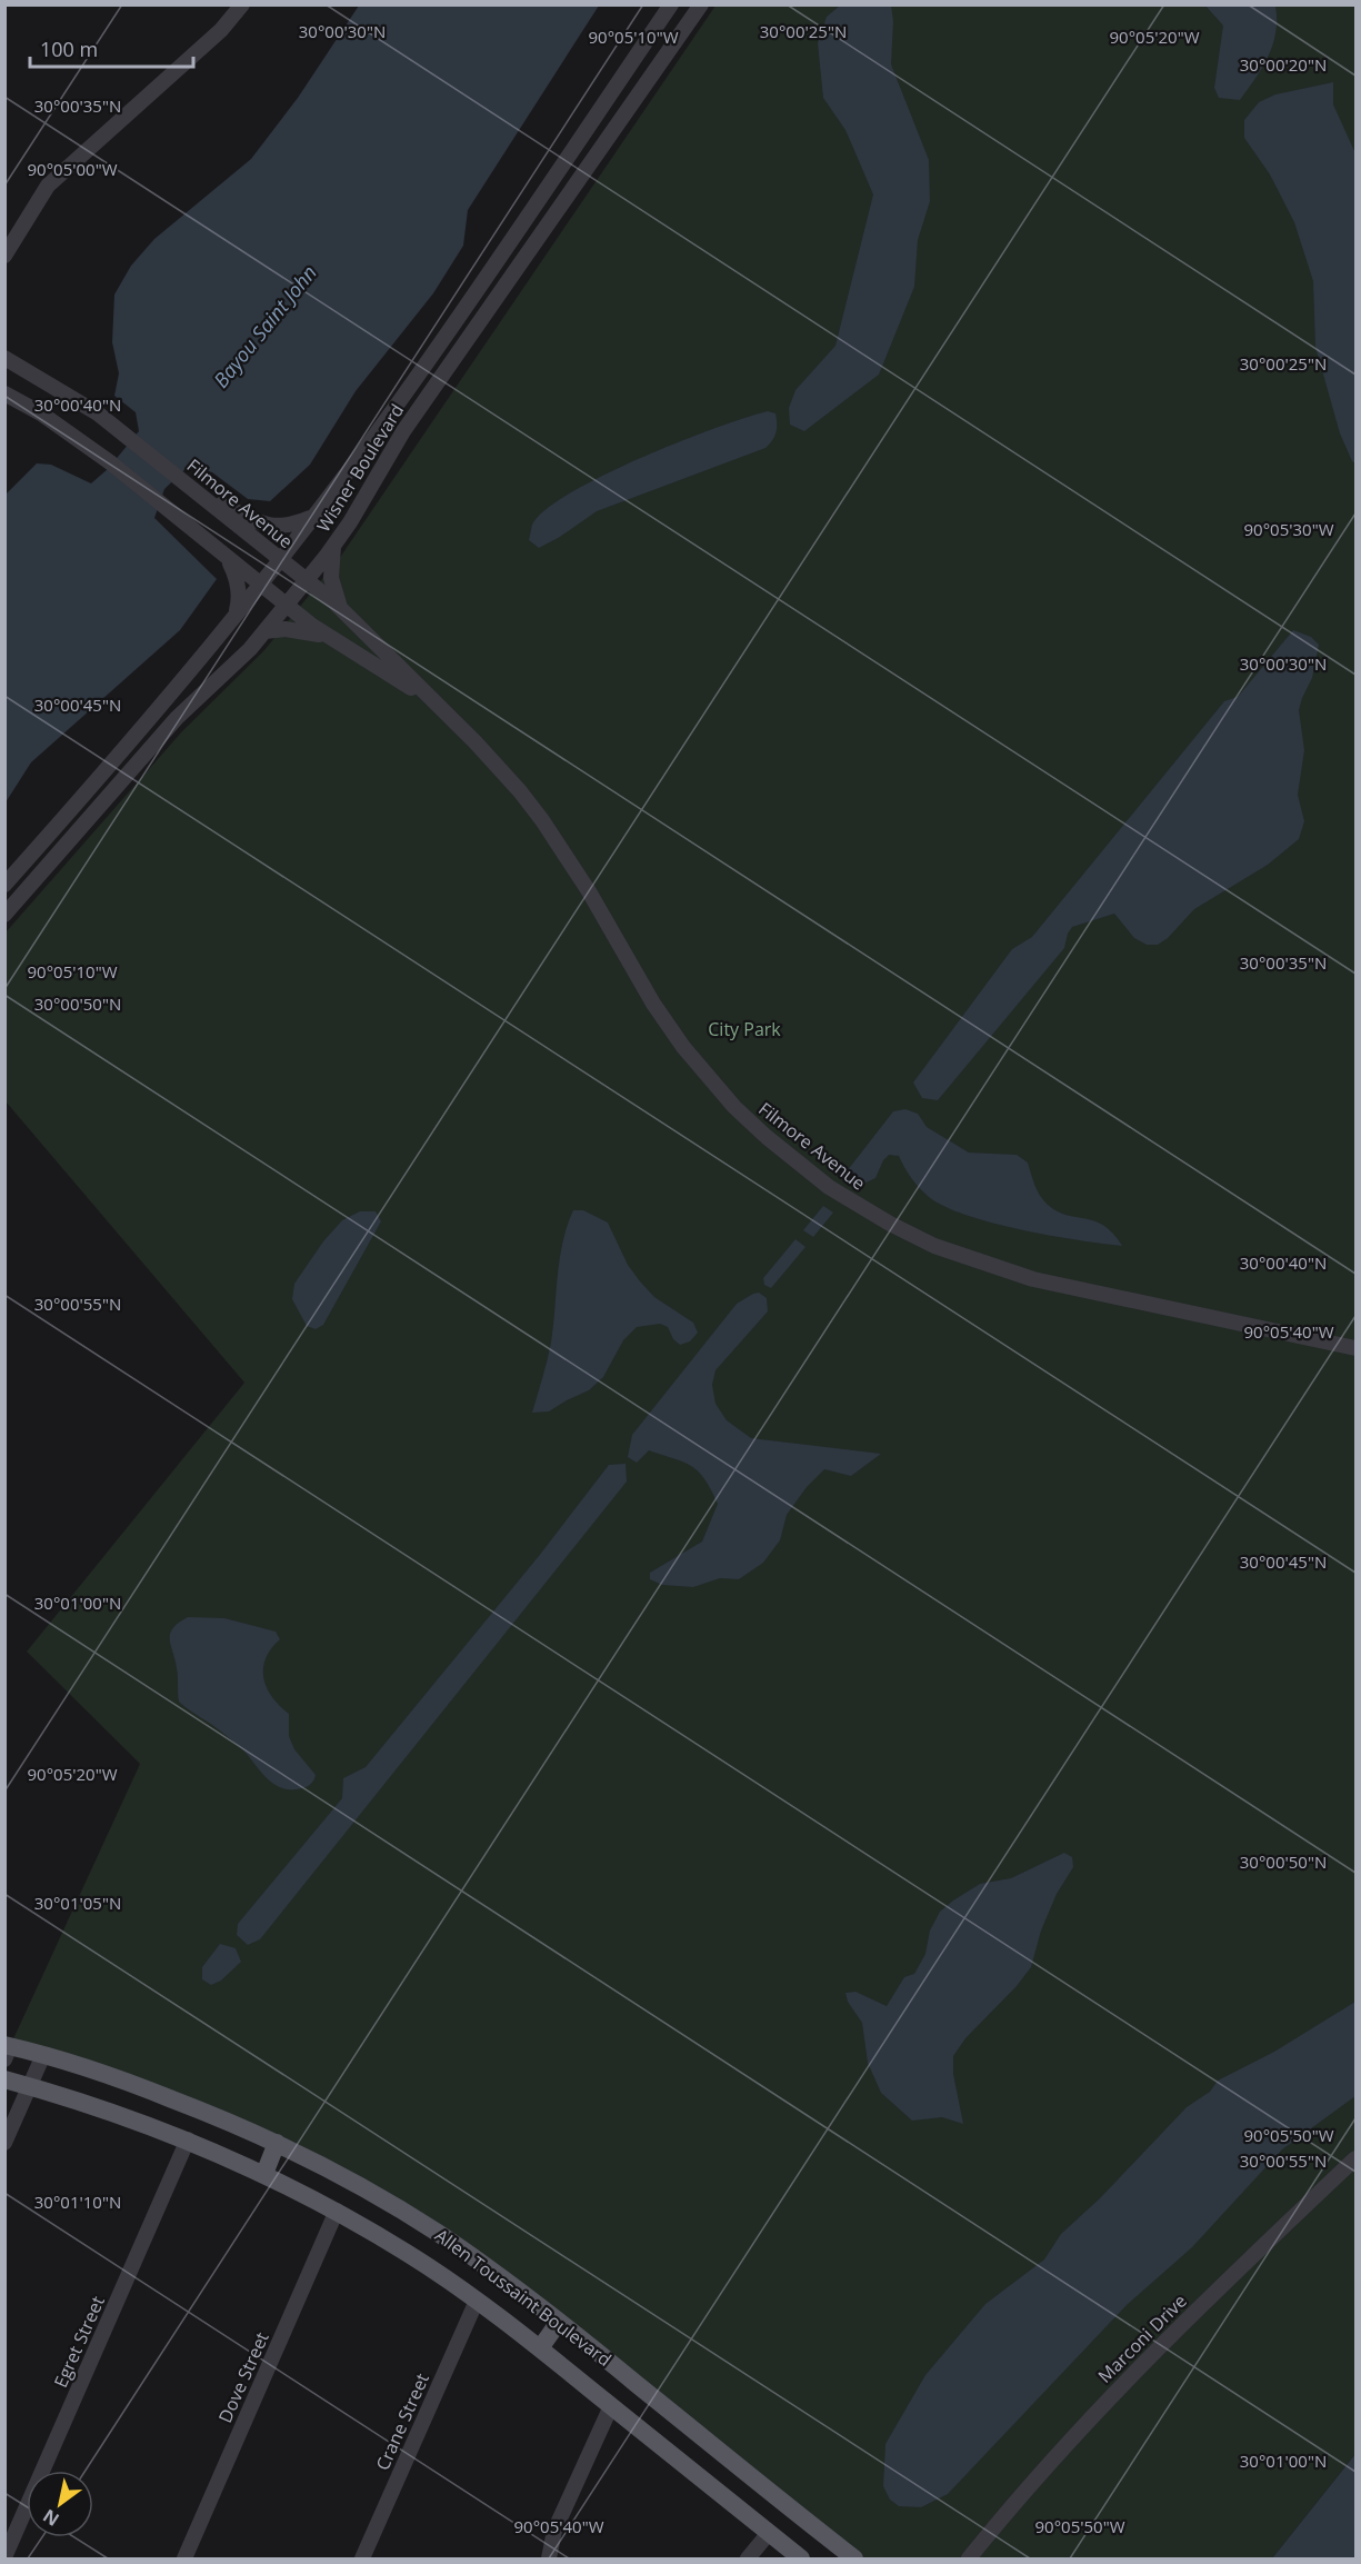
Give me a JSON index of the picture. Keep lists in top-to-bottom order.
{
  "streets": {
    "main road": ["Allen Toussaint Boulevard"],
    "street": [
      "Wisner Boulevard",
      "Filmore Avenue",
      "Marconi Drive",
      "Egret Street",
      "Dove Street",
      "Crane Street"
    ]
  },
  "crossings": [
    ["Wisner Boulevard", "Filmore Avenue"],
    ["Allen Toussaint Boulevard", "Egret Street"],
    ["Allen Toussaint Boulevard", "Dove Street"],
    ["Allen Toussaint Boulevard", "Crane Street"]
  ],
  "water": ["Bayou Saint John"],
  "parks": ["City Park"],
  "scale_bar": "100 m",
  "north": "bottom left",
  "coordinates": [
    "30°00'30\"N",
    "30°00'25\"N",
    "90°05'10\"W",
    "90°05'20\"W",
    "30°00'20\"N",
    "30°00'35\"N",
    "90°05'00\"W",
    "30°00'40\"N",
    "90°05'30\"W",
    "30°00'45\"N",
    "30°00'50\"N",
    "30°00'55\"N",
    "90°05'40\"W",
    "30°01'00\"N",
    "30°01'05\"N",
    "90°05'50\"W",
    "30°01'10\"N"
  ]
}
